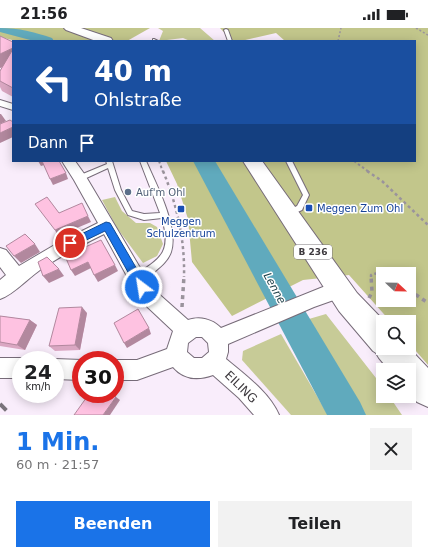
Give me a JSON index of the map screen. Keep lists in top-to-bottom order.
{
  "streets": {
    "main road": ["B 236"],
    "street": ["EILING"]
  },
  "water": ["Lenne"],
  "places": {
    "other": ["Auf'm Ohl"],
    "transit": ["Meggen Zum Ohl", "Meggen Schulzentrum"]
  },
  "north": "right",
  "page": {
    "status": "21:56",
    "turn": ["40 m", "Ohlstraße"],
    "then": "Dann",
    "speed": "24 km/h",
    "limit": "30",
    "heading": ["1 Min.", "60 m · 21:57"],
    "buttons": ["Beenden", "Teilen"]
  }
}
